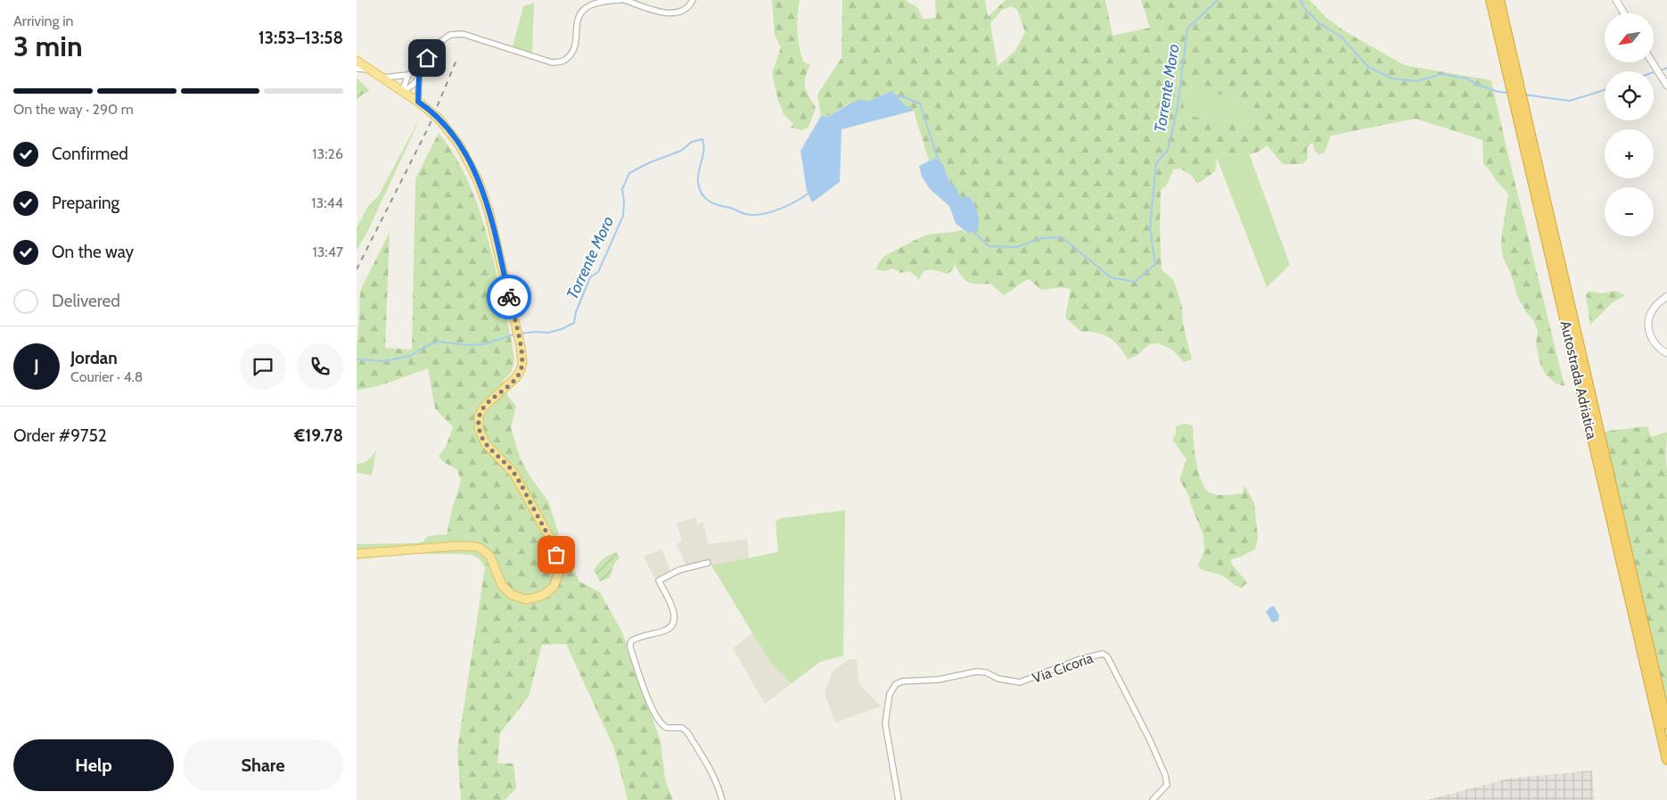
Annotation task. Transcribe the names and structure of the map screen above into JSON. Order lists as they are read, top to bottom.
{
  "streets": {
    "highway": ["Autostrada Adriatica"],
    "street": ["Via Cicoria"]
  },
  "water": ["Torrente Moro"],
  "north": "bottom left",
  "page": {
    "heading": ["3 min", "Arriving in", "13:53–13:58"],
    "panel": [
      "Jordan",
      "Courier · 4.8",
      "Order #9752",
      "€19.78"
    ],
    "map_buttons": ["+", "−"],
    "bar": "On the way · 290 m",
    "list": [
      ["Confirmed", "13:26"],
      ["Preparing", "13:44"],
      ["On the way", "13:47"],
      "Delivered"
    ],
    "round": "J",
    "buttons": ["Help", "Share"]
  }
}
